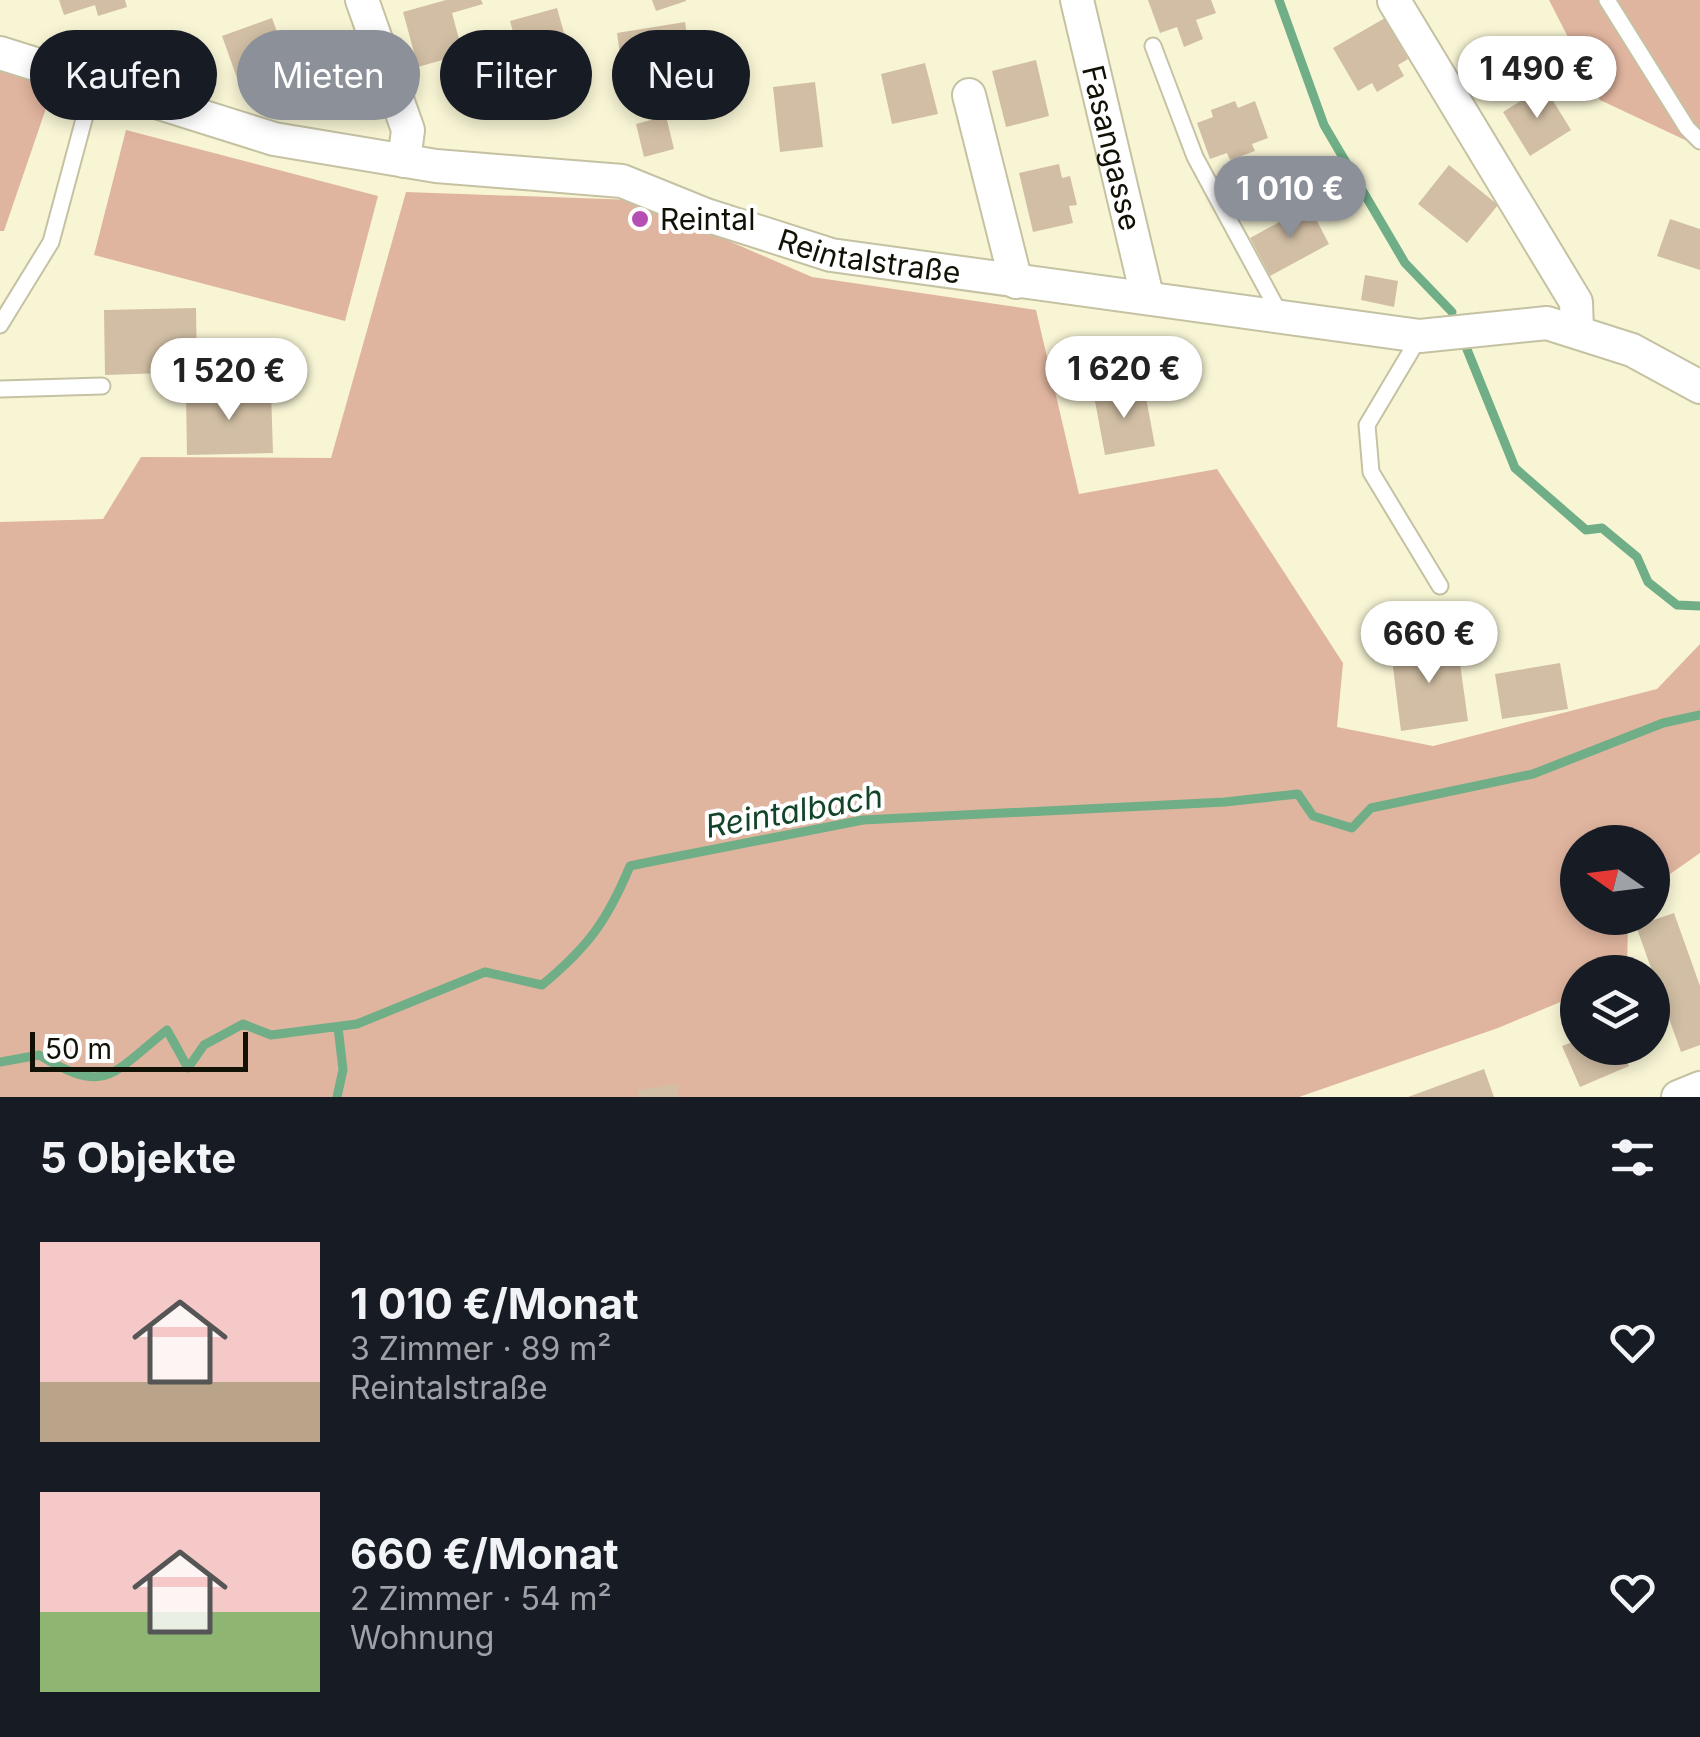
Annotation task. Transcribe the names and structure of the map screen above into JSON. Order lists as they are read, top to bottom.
{
  "streets": {
    "street": ["Fasangasse", "Reintalstraße"]
  },
  "crossings": [
    ["Fasangasse", "Reintalstraße"]
  ],
  "water": ["Reintalbach"],
  "places": ["Reintal"],
  "scale_bar": "50 m",
  "north": "left",
  "page": {
    "chip": [
      "Kaufen",
      "Mieten",
      "Filter",
      "Neu"
    ],
    "price": [
      "1 490 €",
      "1 010 €",
      "1 620 €",
      "1 520 €",
      "660 €"
    ],
    "scale": "50 m",
    "heading": "5 Objekte",
    "list": [
      {
        "name": "1 010 €/Monat",
        "note": "3 Zimmer · 89 m² · Reintalstraße"
      },
      {
        "name": "660 €/Monat",
        "note": "2 Zimmer · 54 m² · Wohnung"
      }
    ]
  }
}
